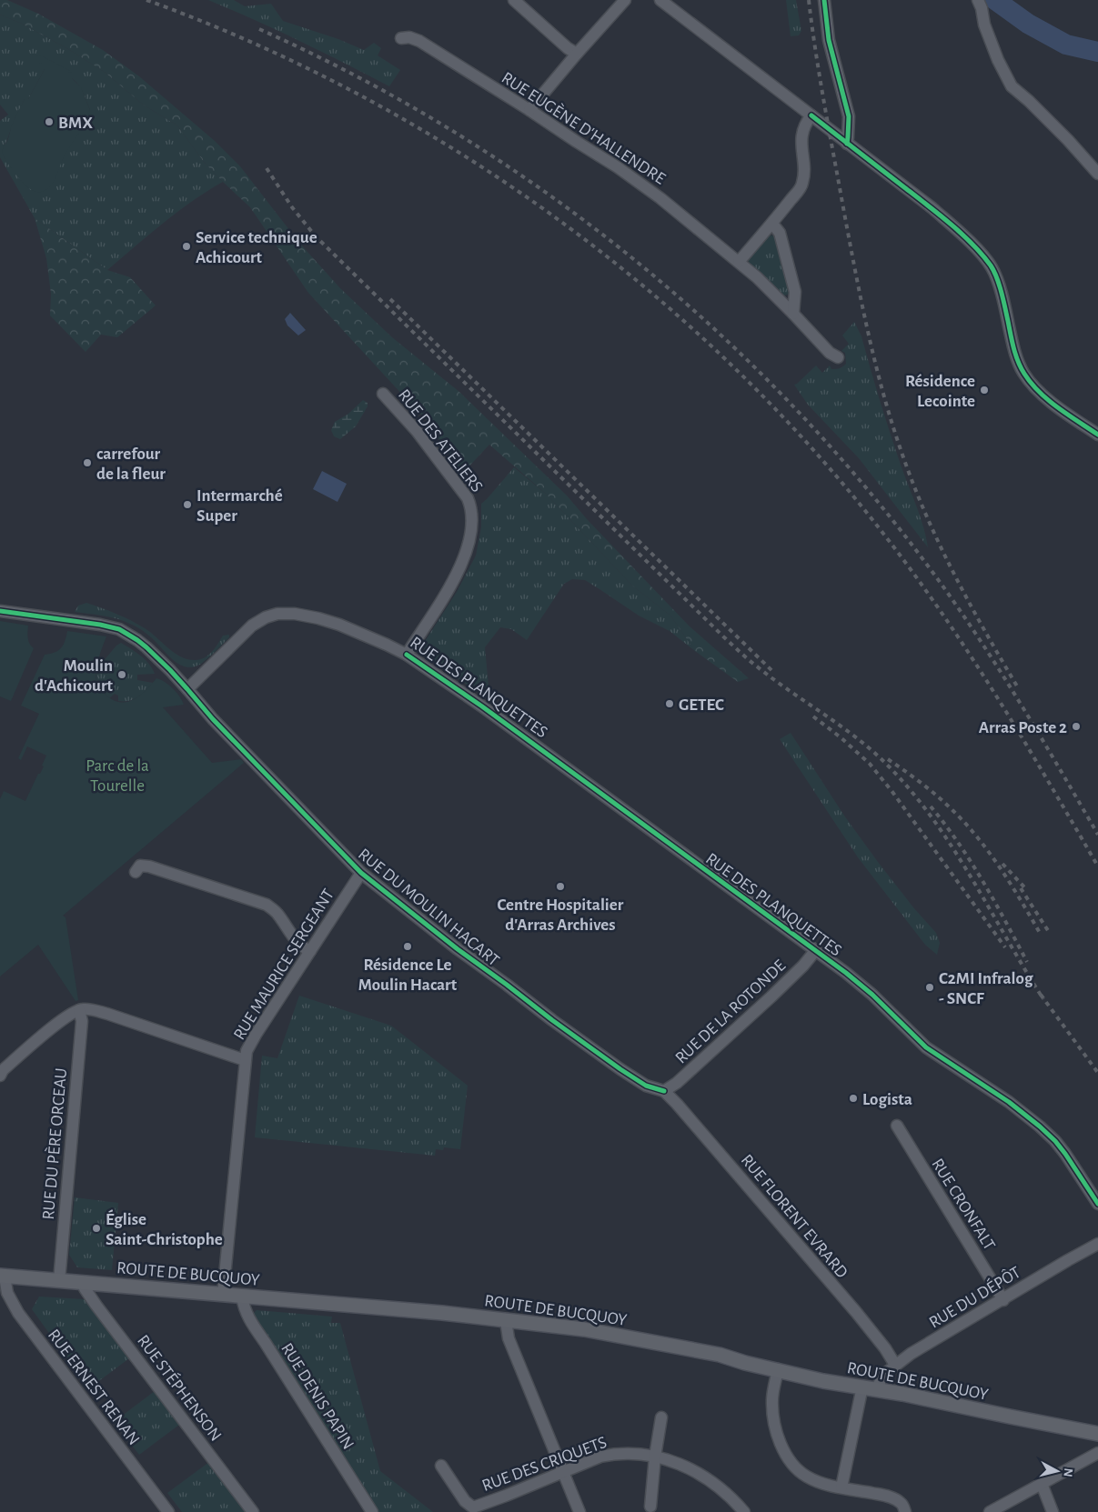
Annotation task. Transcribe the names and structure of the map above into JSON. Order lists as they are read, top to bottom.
{
  "streets": {
    "main road": ["ROUTE DE BUCQUOY"],
    "street": [
      "RUE EUGÈNE D'HALLENDRE",
      "RUE DES ATELIERS",
      "RUE DES PLANQUETTES",
      "RUE DU MOULIN HACART",
      "RUE MAURICE SERGEANT",
      "RUE DE LA ROTONDE",
      "RUE DU PÈRE ORCEAU",
      "RUE CRONFALT",
      "RUE FLORENT EVRARD",
      "RUE DU DÉPÔT",
      "RUE ERNEST RENAN",
      "RUE STÉPHENSON",
      "RUE DENIS PAPIN",
      "RUE DES CRIQUETS"
    ]
  },
  "crossings": [
    ["RUE DES ATELIERS", "RUE DES PLANQUETTES"],
    ["RUE DES PLANQUETTES", "RUE DU MOULIN HACART"],
    ["RUE DES PLANQUETTES", "RUE DE LA ROTONDE"],
    ["RUE DU MOULIN HACART", "RUE MAURICE SERGEANT"],
    ["RUE DU MOULIN HACART", "RUE DE LA ROTONDE"],
    ["RUE DU MOULIN HACART", "RUE FLORENT EVRARD"],
    ["RUE MAURICE SERGEANT", "ROUTE DE BUCQUOY"],
    ["RUE DE LA ROTONDE", "RUE FLORENT EVRARD"],
    ["RUE DU PÈRE ORCEAU", "ROUTE DE BUCQUOY"],
    ["RUE CRONFALT", "RUE DU DÉPÔT"],
    ["RUE FLORENT EVRARD", "RUE DU DÉPÔT"],
    ["ROUTE DE BUCQUOY", "RUE DU DÉPÔT"],
    ["ROUTE DE BUCQUOY", "RUE ERNEST RENAN"],
    ["ROUTE DE BUCQUOY", "RUE STÉPHENSON"],
    ["ROUTE DE BUCQUOY", "RUE DENIS PAPIN"]
  ],
  "parks": ["Parc de la Tourelle"],
  "places": [
    "BMX",
    "Service technique Achicourt",
    "Résidence Lecointe",
    "carrefour de la fleur",
    "Intermarché Super",
    "Moulin d'Achicourt",
    "GETEC",
    "Arras Poste 2",
    "Centre Hospitalier d'Arras Archives",
    "Résidence Le Moulin Hacart",
    "C2MI Infralog - SNCF",
    "Logista",
    "Église Saint-Christophe"
  ],
  "north": "right"
}
